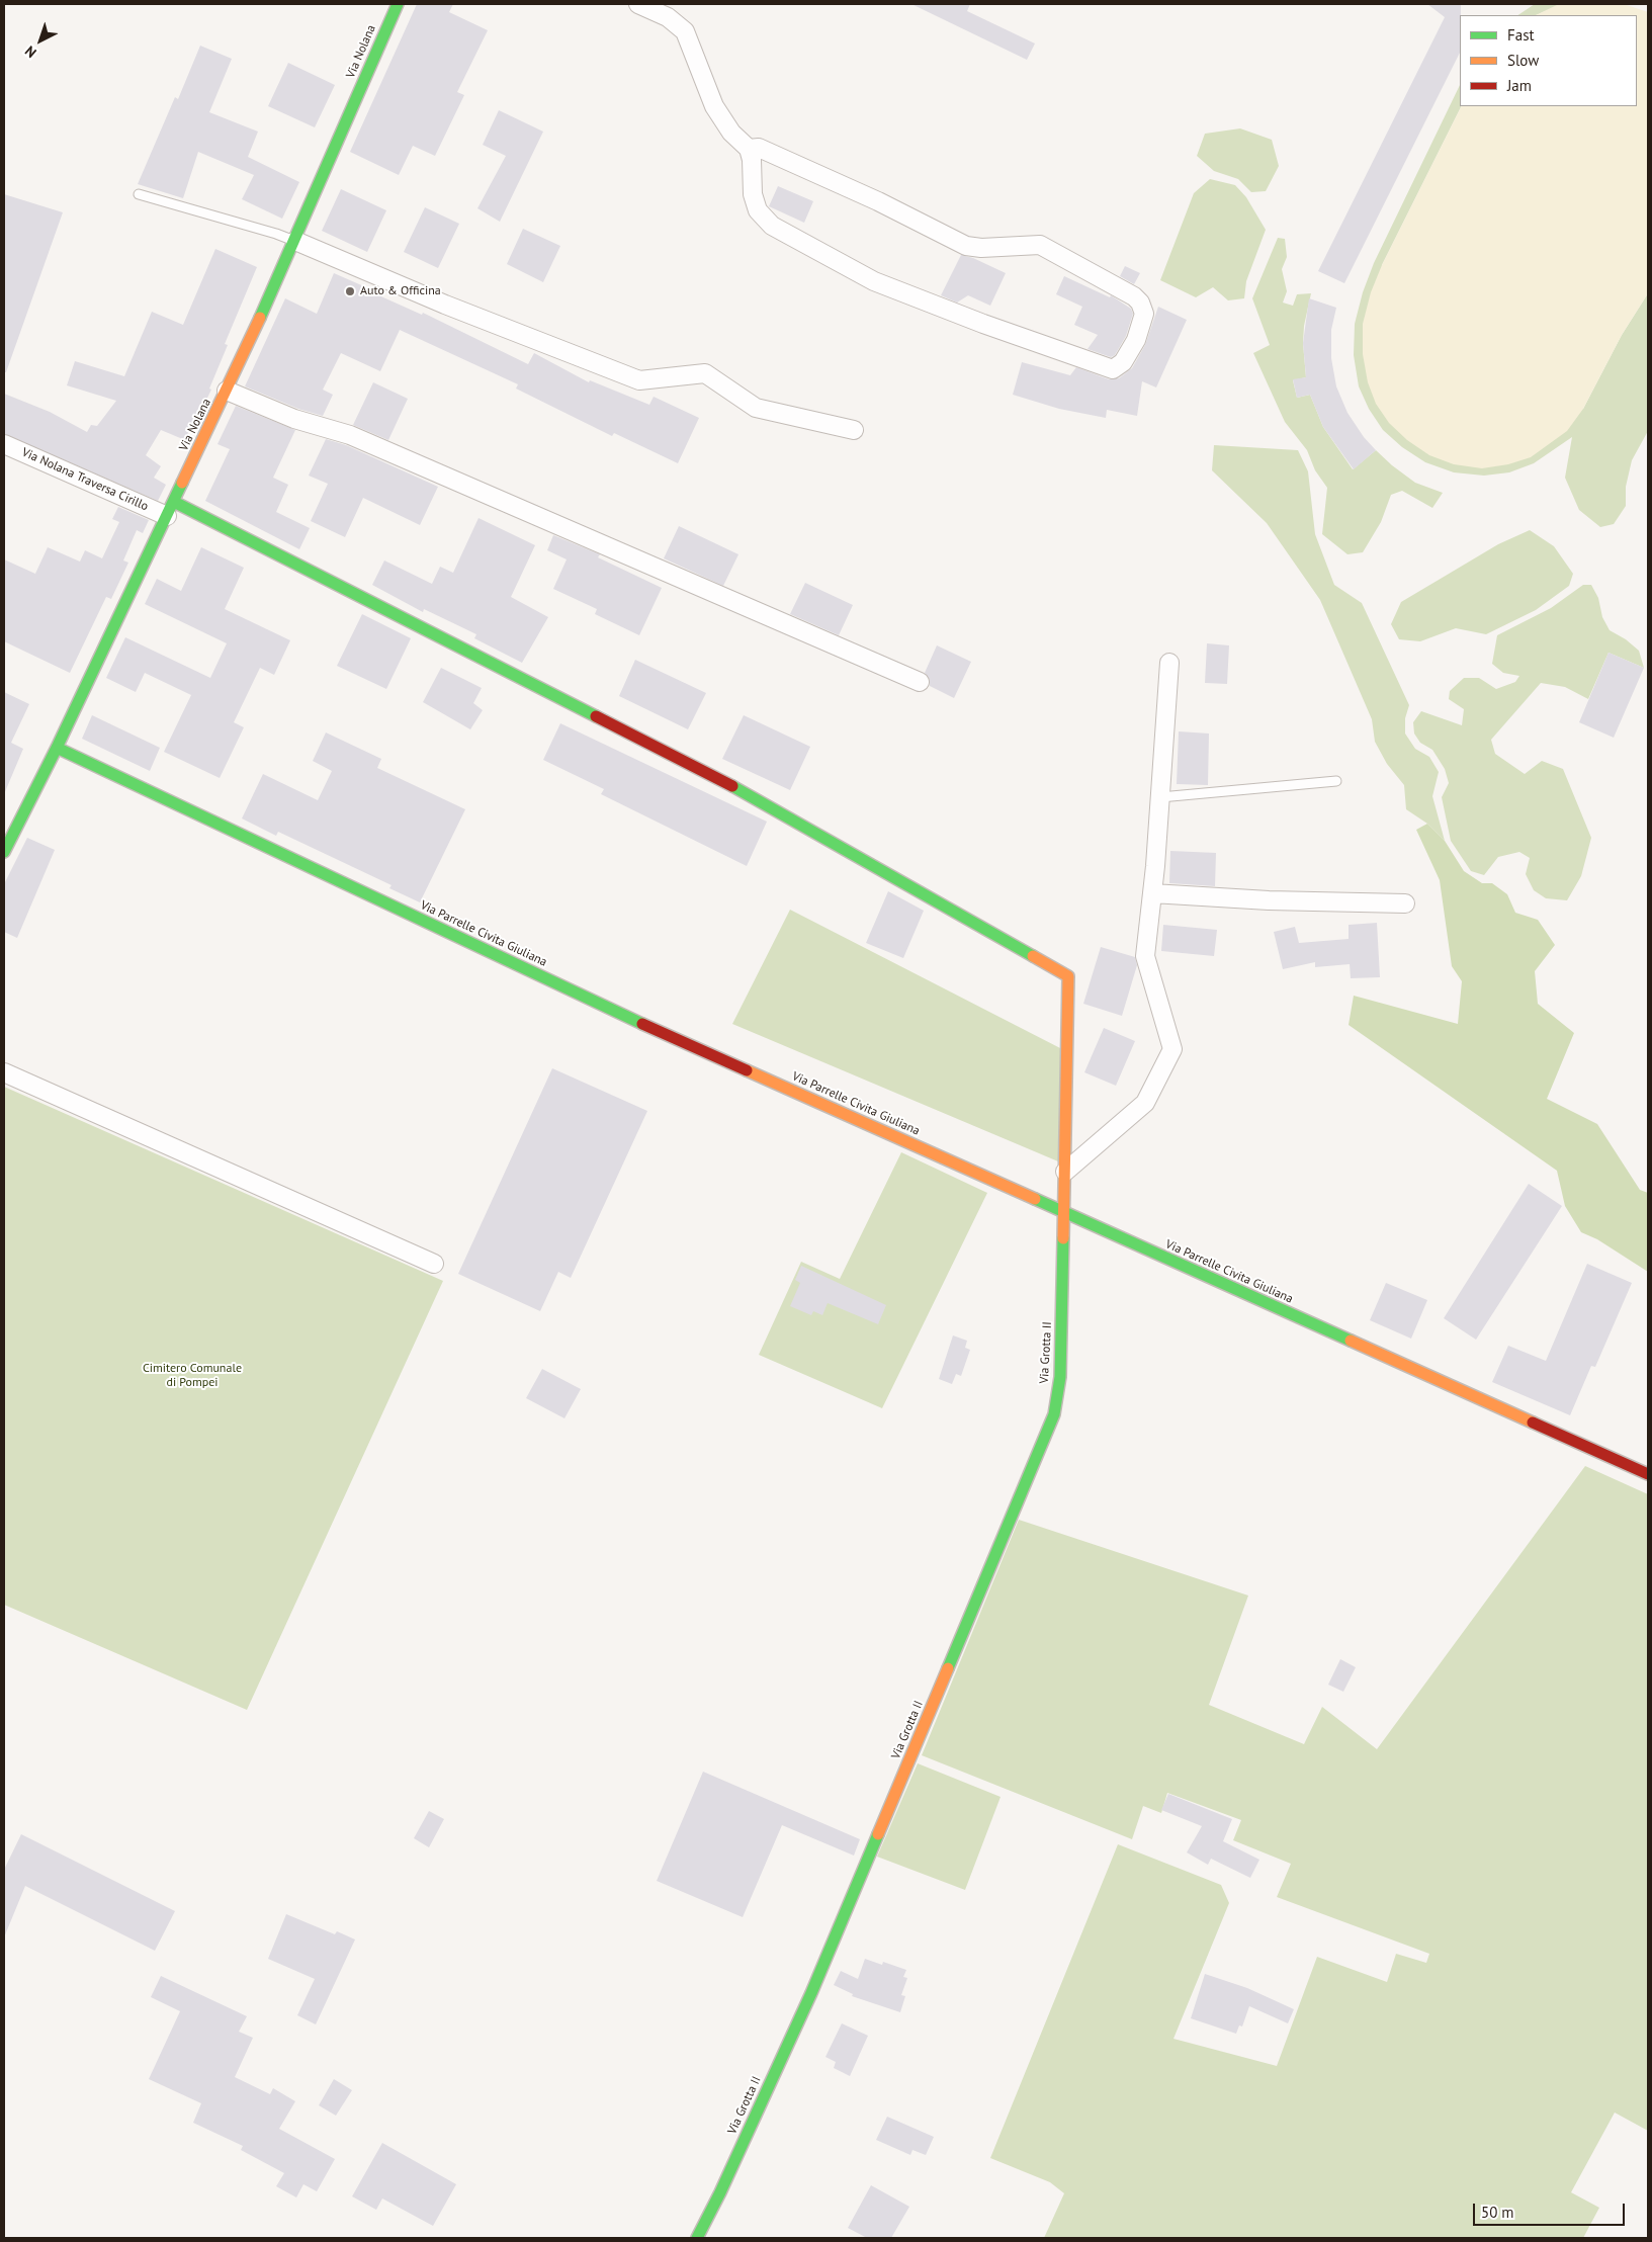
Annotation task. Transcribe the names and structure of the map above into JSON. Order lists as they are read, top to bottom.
{
  "streets": {
    "street": [
      "Via Nolana",
      "Via Nolana Traversa Cirillo",
      "Via Parrelle Civita Giuliana",
      "Via Grotta II"
    ]
  },
  "crossings": [
    ["Via Nolana", "Via Nolana Traversa Cirillo"],
    ["Via Nolana", "Via Parrelle Civita Giuliana"],
    ["Via Nolana", "Via Grotta II"],
    ["Via Nolana Traversa Cirillo", "Via Grotta II"],
    ["Via Parrelle Civita Giuliana", "Via Grotta II"]
  ],
  "parks": ["Cimitero Comunale di Pompei"],
  "places": ["Auto & Officina"],
  "legend": ["Fast", "Slow", "Jam"],
  "scale_bar": "50 m",
  "north": "bottom left"
}
